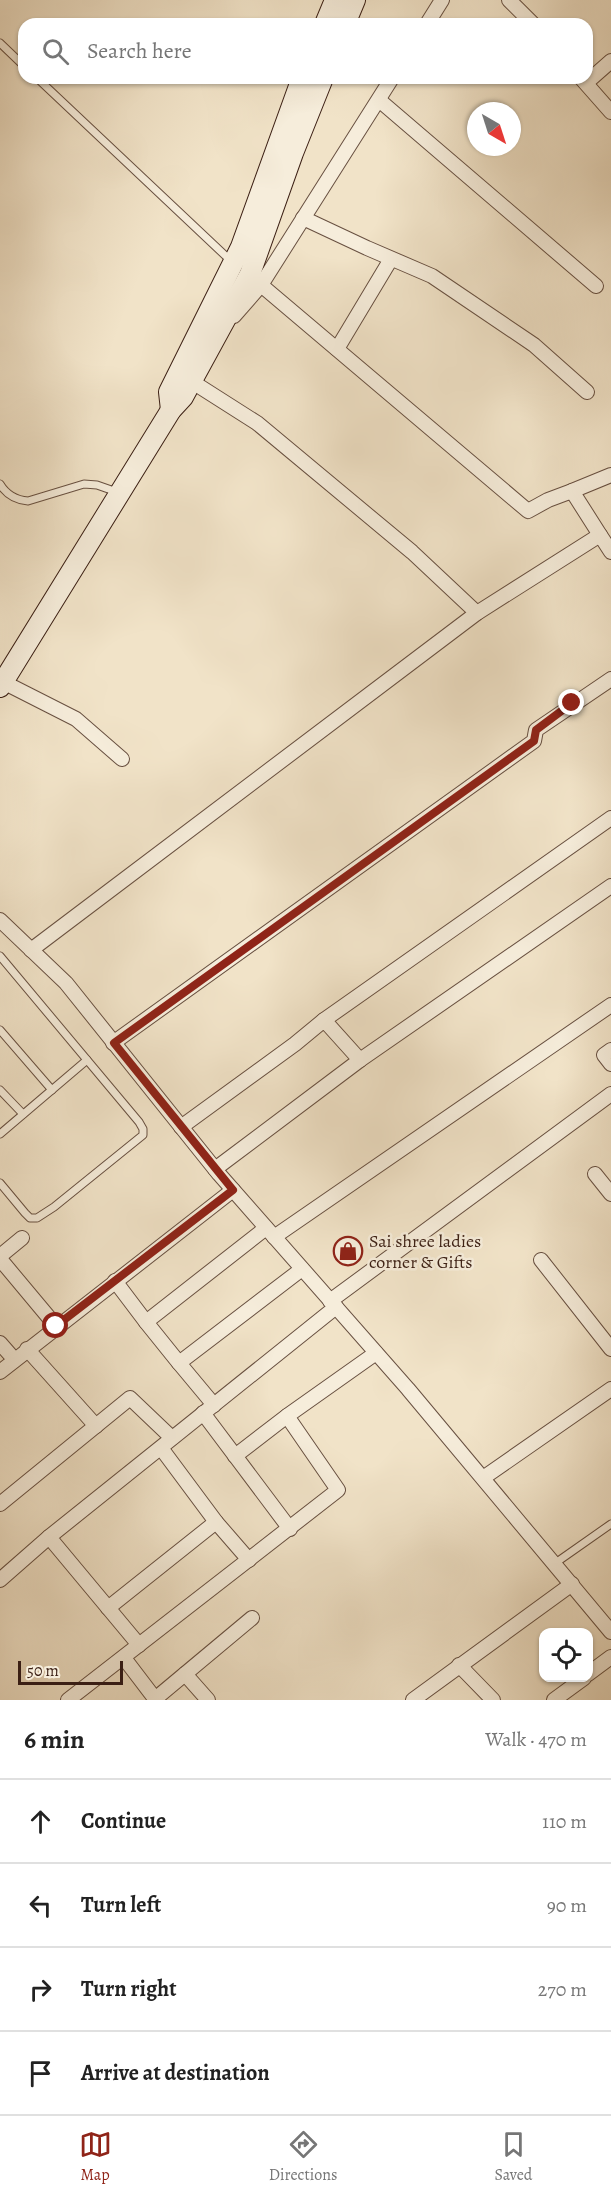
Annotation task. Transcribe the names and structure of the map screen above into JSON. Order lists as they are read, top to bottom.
{
  "places": {
    "shop": ["Sai shree ladies corner & Gifts"]
  },
  "scale_bar": "50 m",
  "north": "bottom right",
  "page": {
    "search": "Search here",
    "scale": "50 m",
    "heading": ["6 min", "Walk · 470 m"],
    "list": [
      ["Continue", "110 m"],
      ["Turn left", "90 m"],
      ["Turn right", "270 m"],
      "Arrive at destination"
    ],
    "nav": ["Map", "Directions", "Saved"]
  }
}
